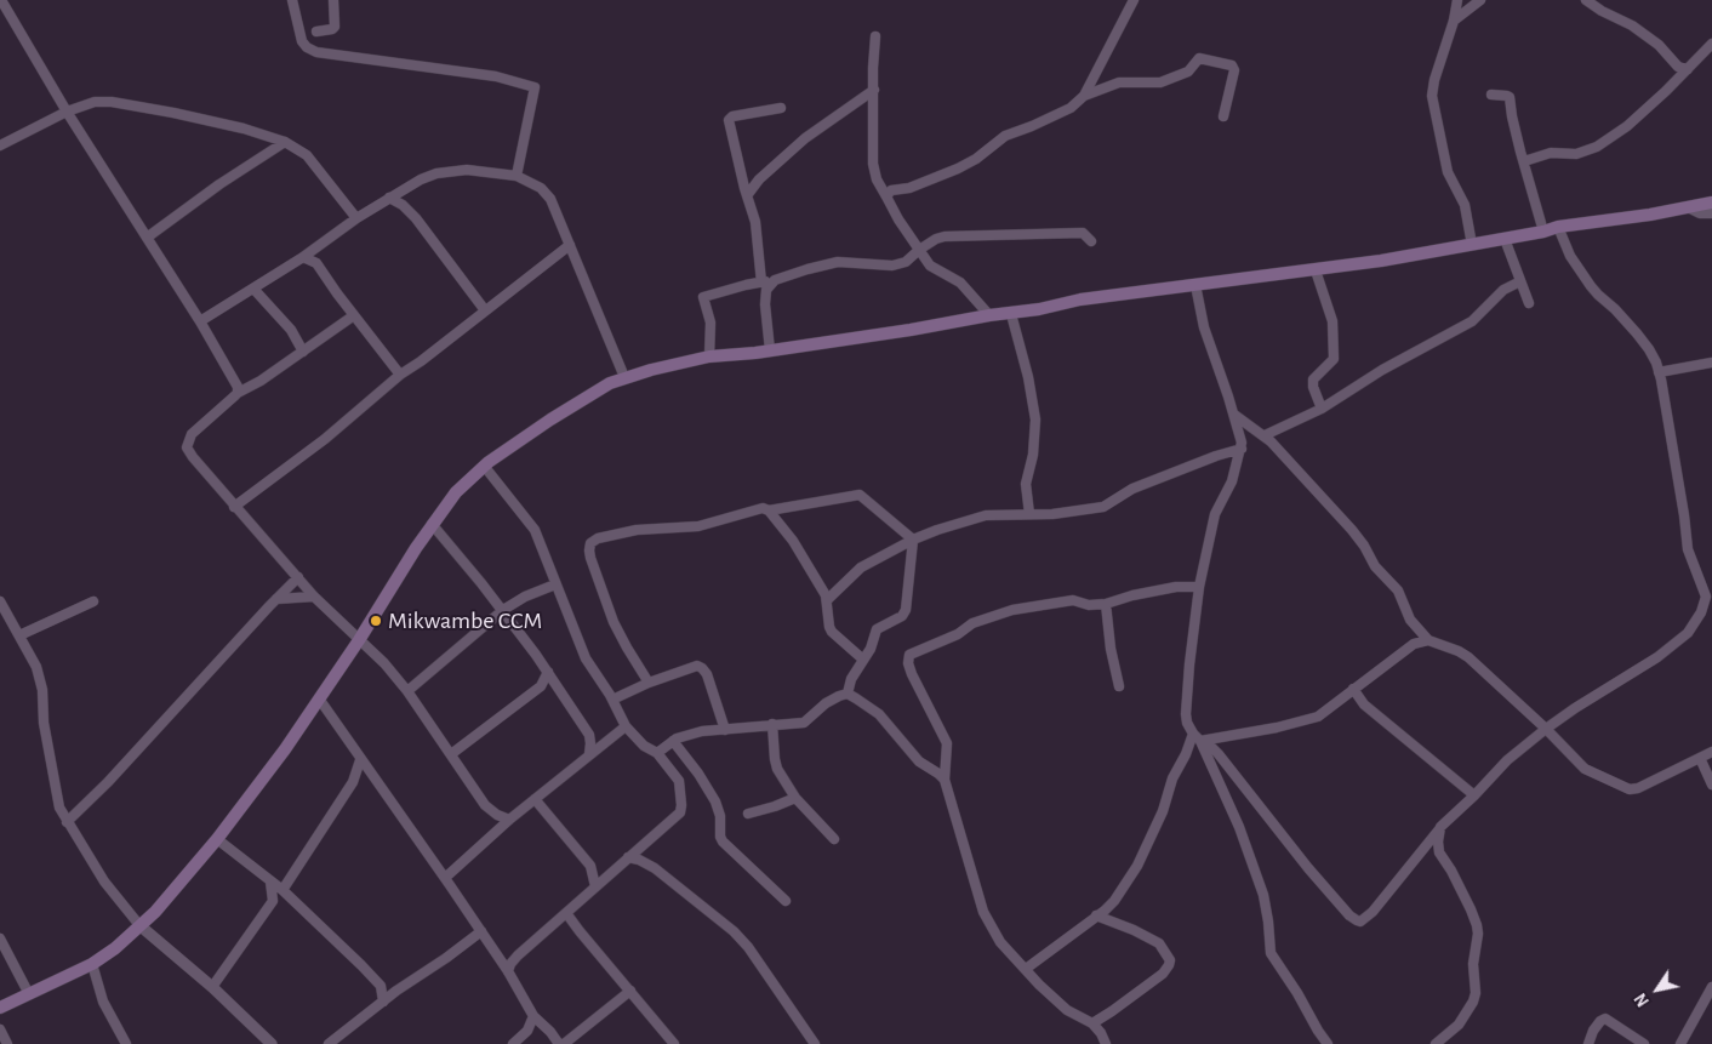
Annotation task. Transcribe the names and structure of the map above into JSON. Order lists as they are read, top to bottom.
{
  "places": ["Mikwambe CCM"],
  "north": "bottom left"
}
